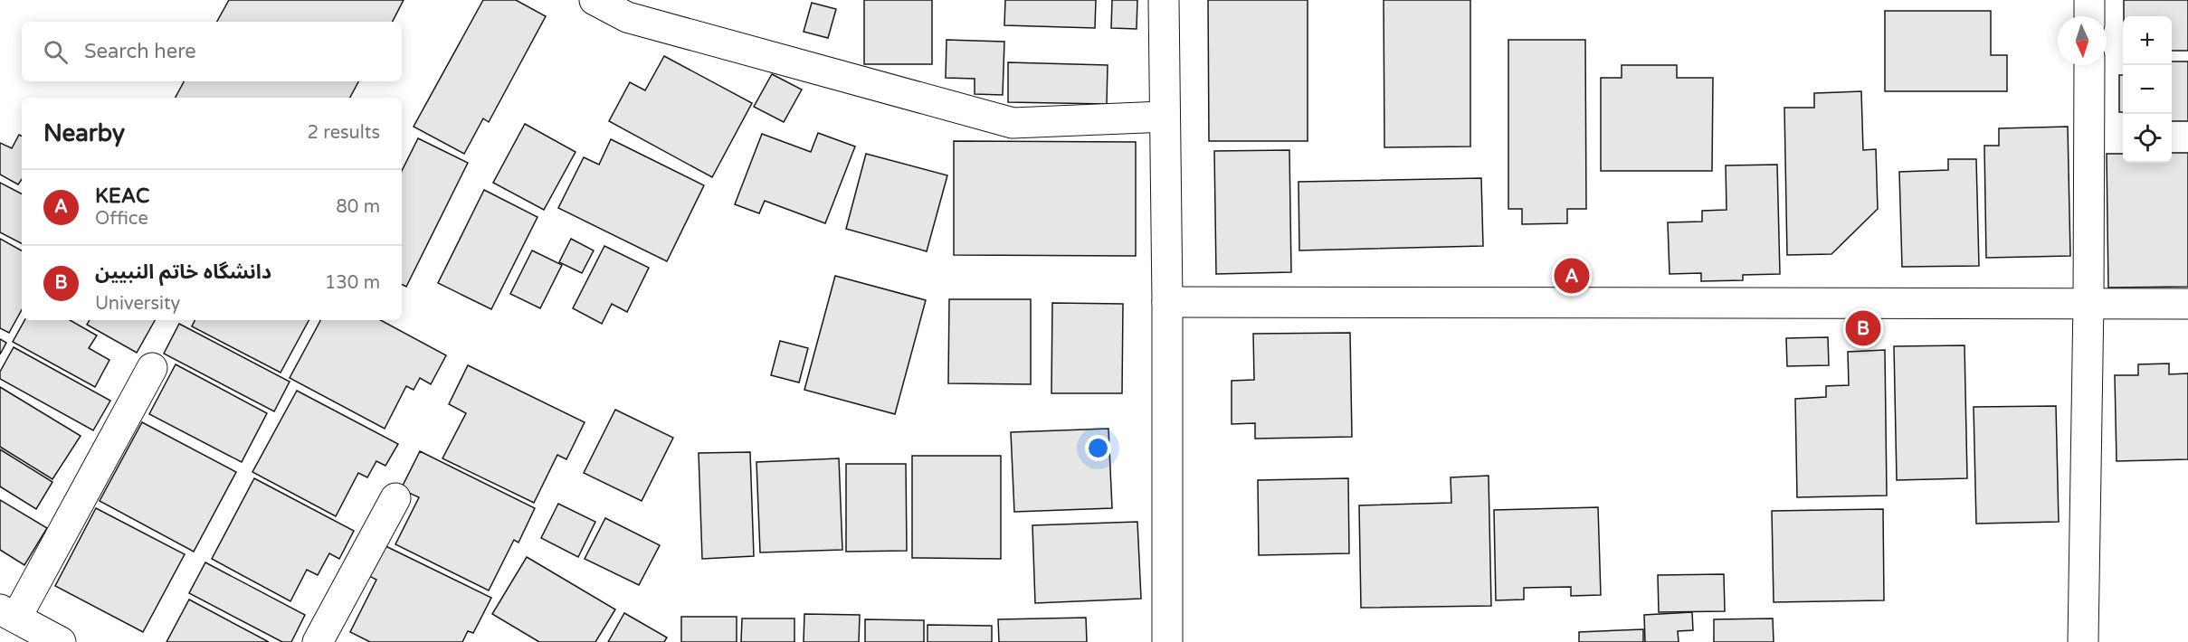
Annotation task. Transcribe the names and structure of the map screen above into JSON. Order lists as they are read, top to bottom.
{
  "north": "bottom",
  "page": {
    "map_buttons": ["+", "−"],
    "search": "Search here",
    "heading": ["Nearby", "2 results"],
    "list": [
      {
        "mark": "A",
        "name": "KEAC",
        "note": "Office",
        "value": "80 m"
      },
      {
        "mark": "B",
        "name": "دانشگاه خاتم النبیین",
        "note": "University",
        "value": "130 m"
      }
    ],
    "pins": ["A", "B"]
  }
}
